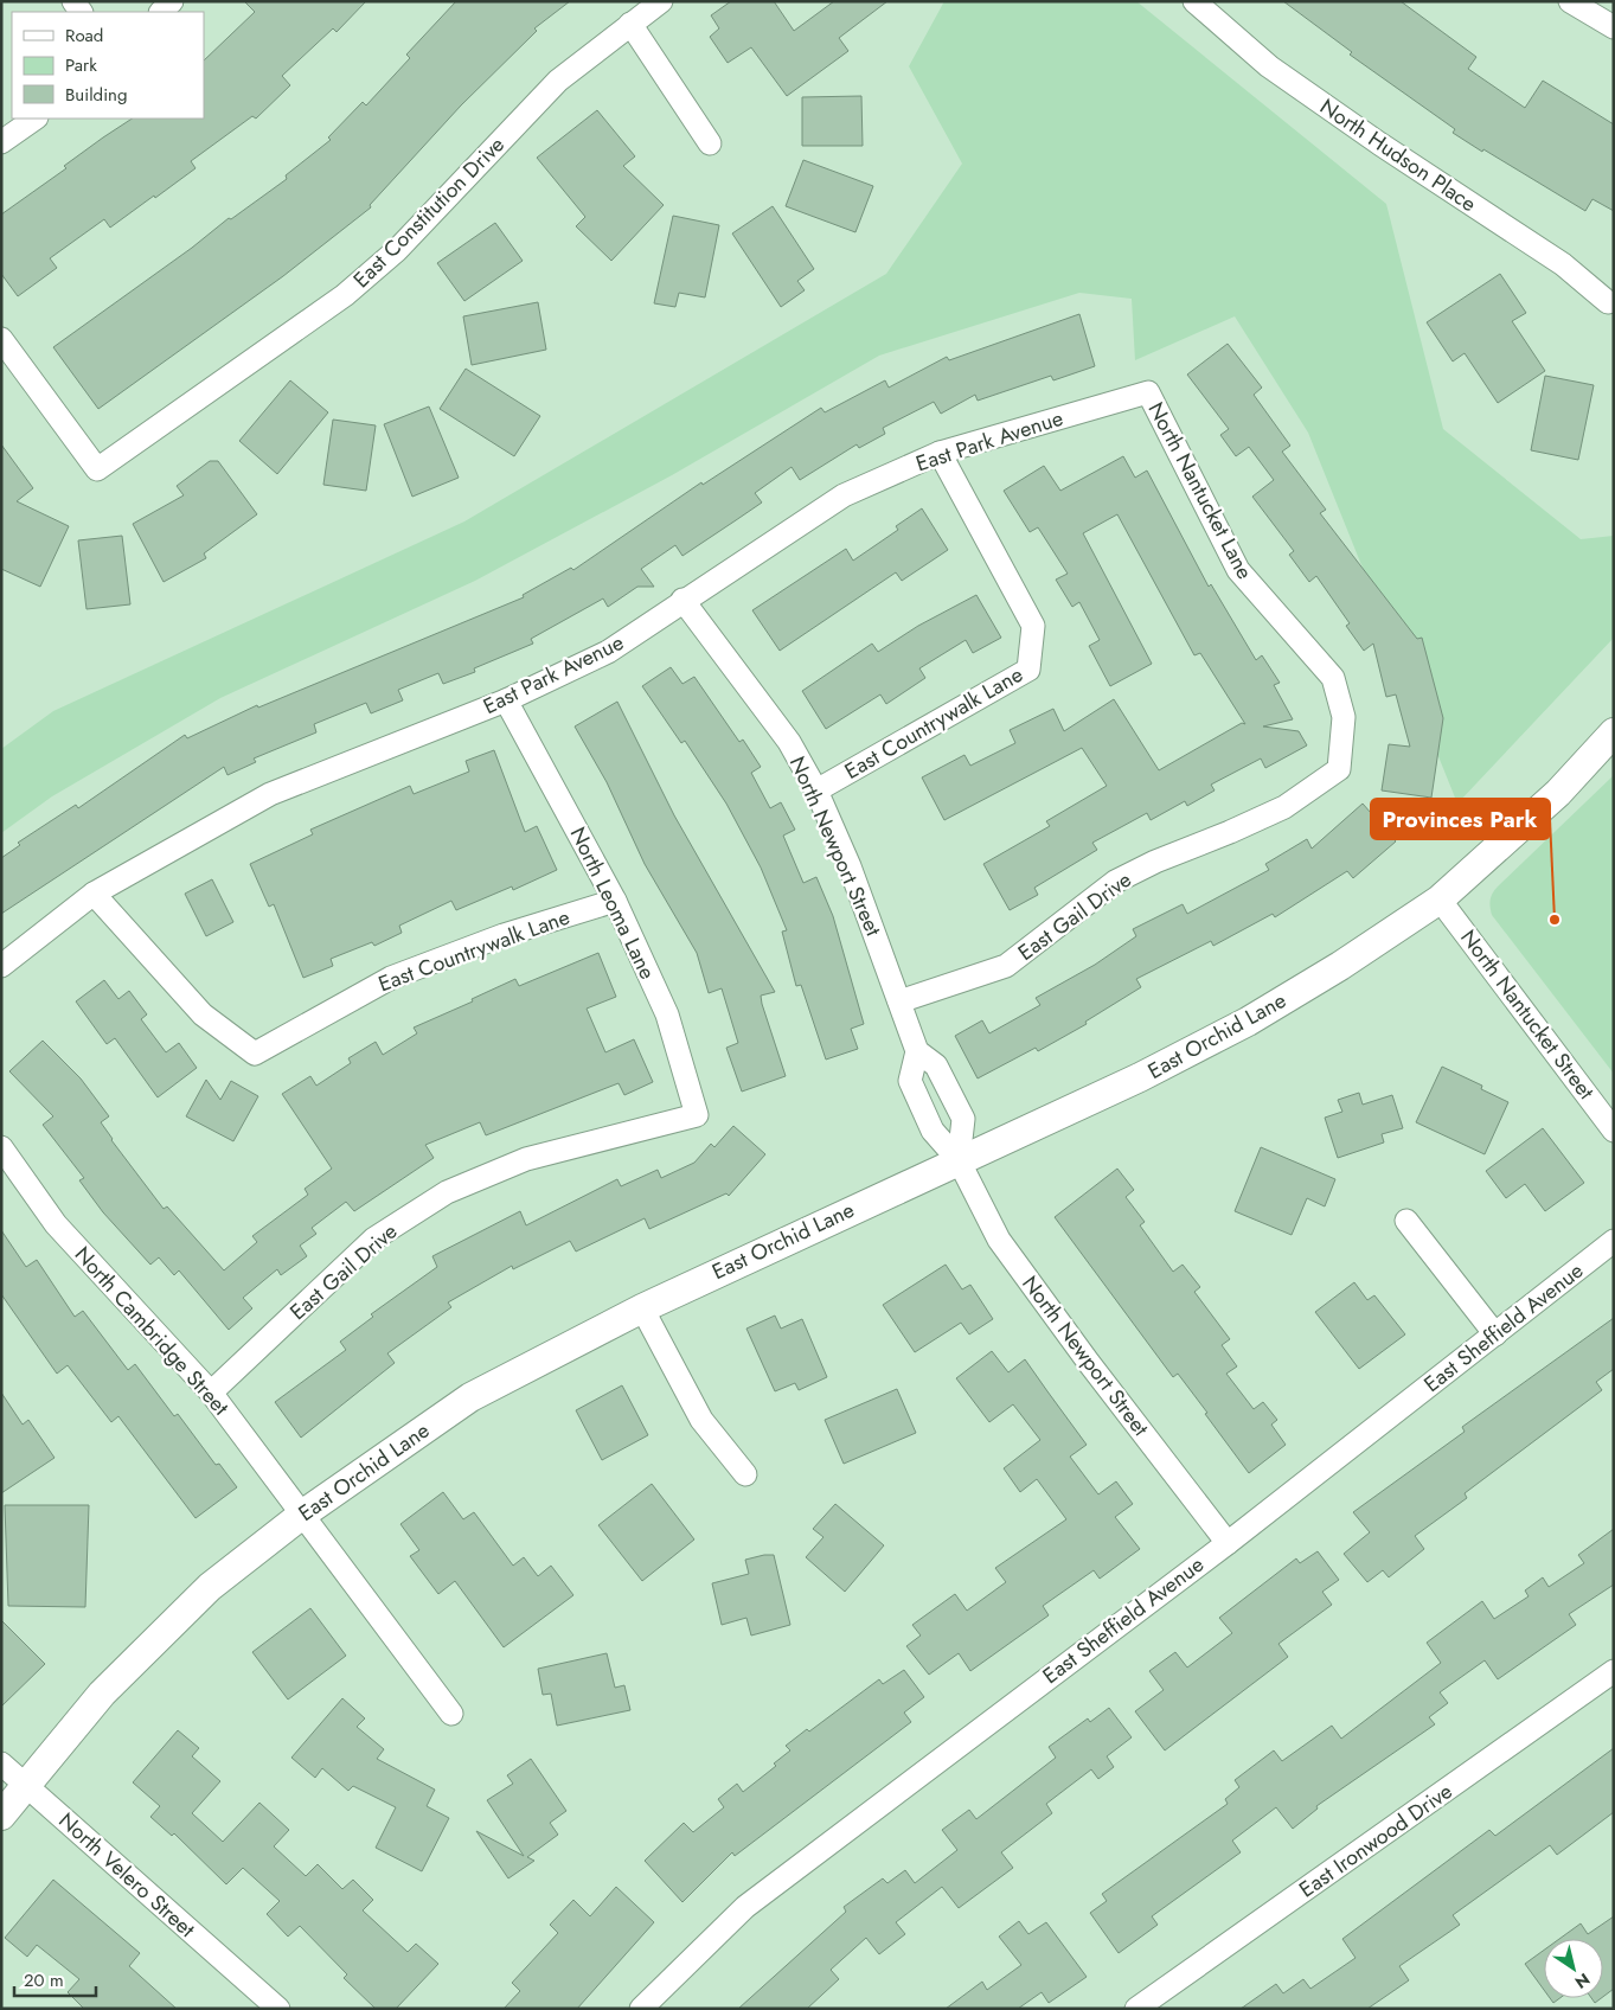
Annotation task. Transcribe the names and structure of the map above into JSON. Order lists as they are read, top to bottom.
{
  "streets": {
    "street": [
      "North Hudson Place",
      "East Constitution Drive",
      "East Park Avenue",
      "North Nantucket Lane",
      "East Countrywalk Lane",
      "North Newport Street",
      "North Leoma Lane",
      "East Gail Drive",
      "North Nantucket Street",
      "East Orchid Lane",
      "East Sheffield Avenue",
      "North Cambridge Street",
      "East Ironwood Drive",
      "North Velero Street"
    ]
  },
  "crossings": [
    ["East Park Avenue", "North Nantucket Lane"],
    ["East Park Avenue", "East Countrywalk Lane"],
    ["East Park Avenue", "North Newport Street"],
    ["East Park Avenue", "North Leoma Lane"],
    ["North Nantucket Lane", "East Gail Drive"],
    ["East Countrywalk Lane", "North Newport Street"],
    ["East Countrywalk Lane", "North Leoma Lane"],
    ["North Newport Street", "East Gail Drive"],
    ["North Newport Street", "East Orchid Lane"],
    ["North Newport Street", "East Sheffield Avenue"],
    ["North Leoma Lane", "East Gail Drive"],
    ["East Gail Drive", "North Cambridge Street"],
    ["North Nantucket Street", "East Orchid Lane"],
    ["East Orchid Lane", "North Cambridge Street"],
    ["East Orchid Lane", "North Velero Street"]
  ],
  "places": ["Provinces Park"],
  "legend": ["Road", "Park", "Building"],
  "scale_bar": "20 m",
  "north": "bottom right"
}
